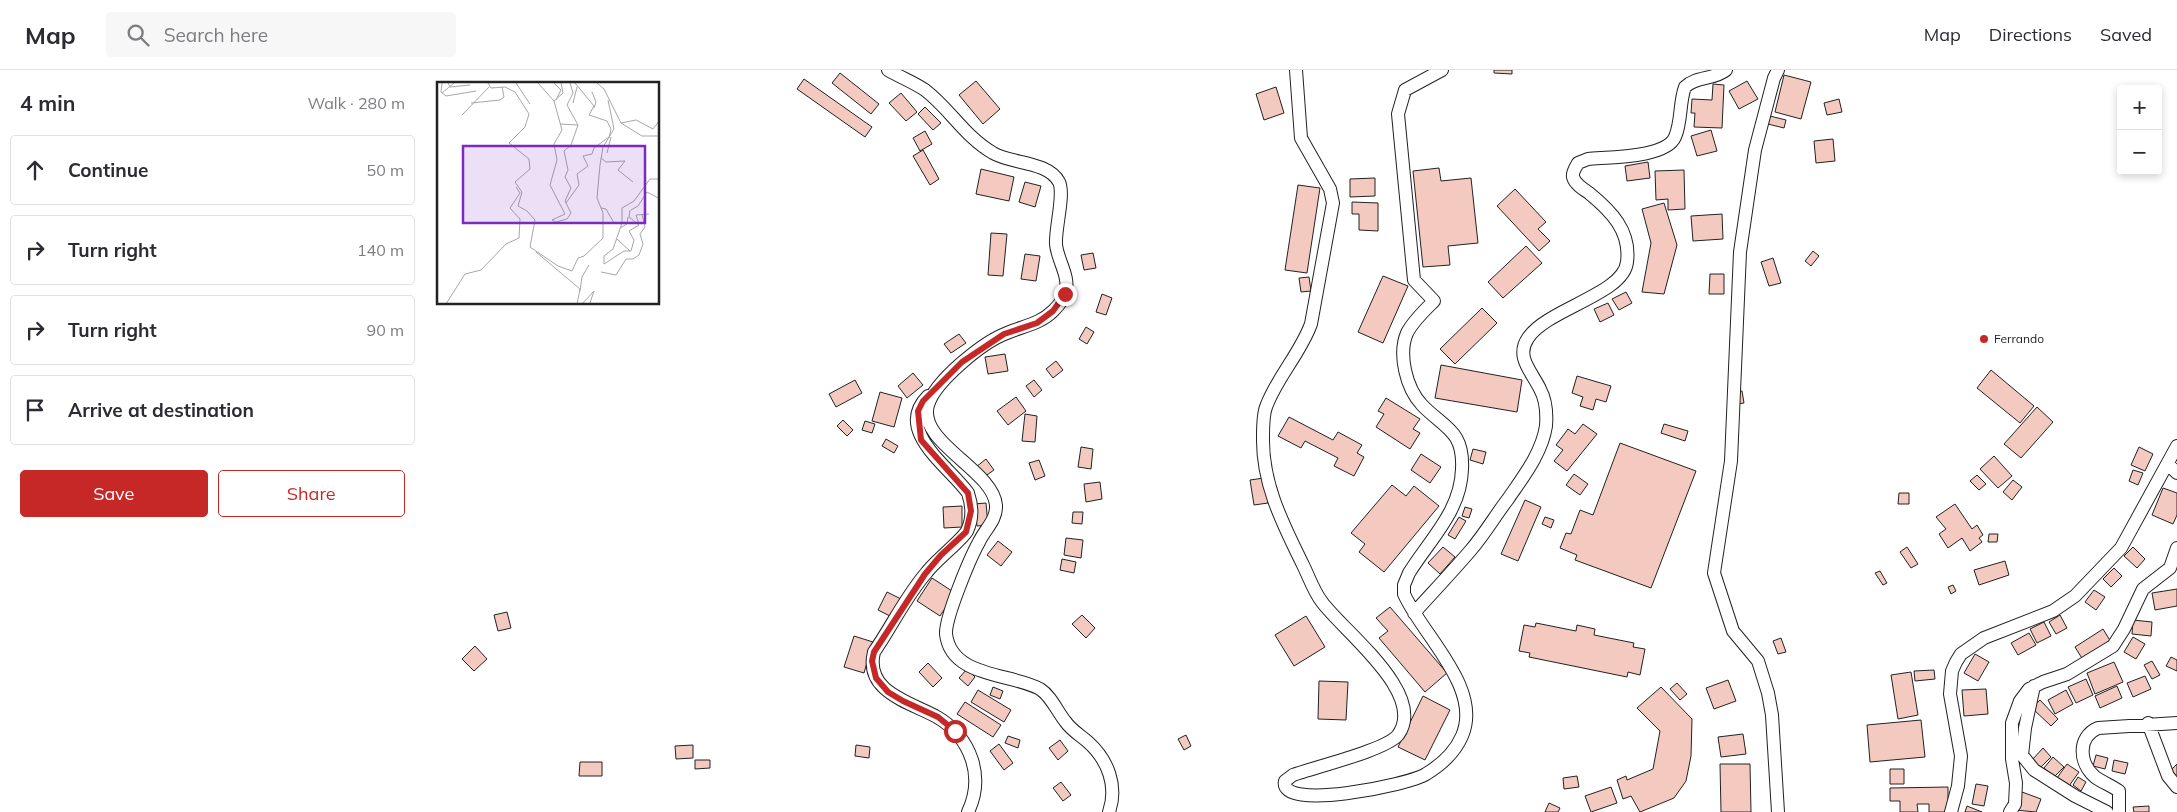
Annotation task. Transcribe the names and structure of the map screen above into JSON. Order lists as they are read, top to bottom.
{
  "places": ["Ferrando"],
  "page": {
    "header": "Map",
    "search": "Search here",
    "nav": ["Map", "Directions", "Saved"],
    "heading": ["4 min", "Walk · 280 m"],
    "map_buttons": ["+", "−"],
    "list": [
      ["Continue", "50 m"],
      ["Turn right", "140 m"],
      ["Turn right", "90 m"],
      "Arrive at destination"
    ],
    "buttons": ["Save", "Share"]
  }
}
